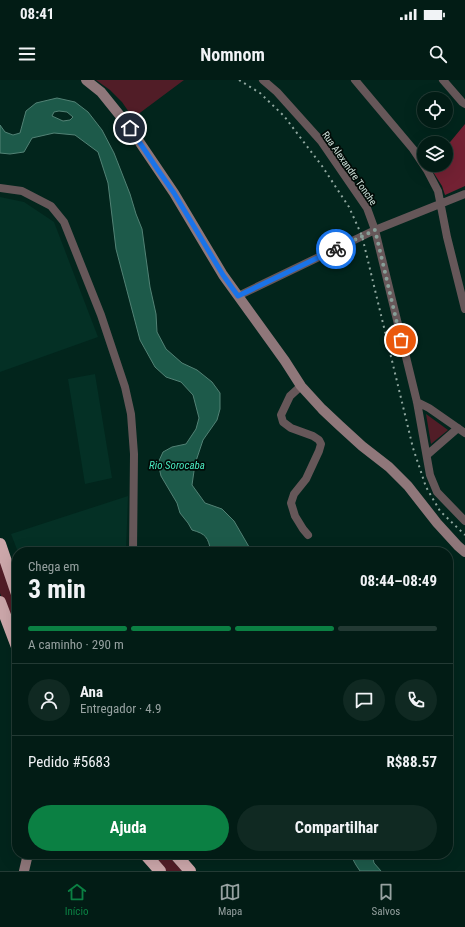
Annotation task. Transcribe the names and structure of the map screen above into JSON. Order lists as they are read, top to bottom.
{
  "streets": {
    "street": ["Rua Alexandre Tonche"]
  },
  "water": ["Rio Sorocaba"],
  "page": {
    "status": "08:41",
    "header": "Nomnom",
    "heading": ["3 min", "Chega em", "08:44–08:49"],
    "panel": [
      "Ana",
      "Entregador · 4.9",
      "Pedido #5683",
      "R$88.57"
    ],
    "bar": "A caminho · 290 m",
    "buttons": ["Ajuda", "Compartilhar"],
    "tabs": ["Início", "Mapa", "Salvos"]
  }
}
